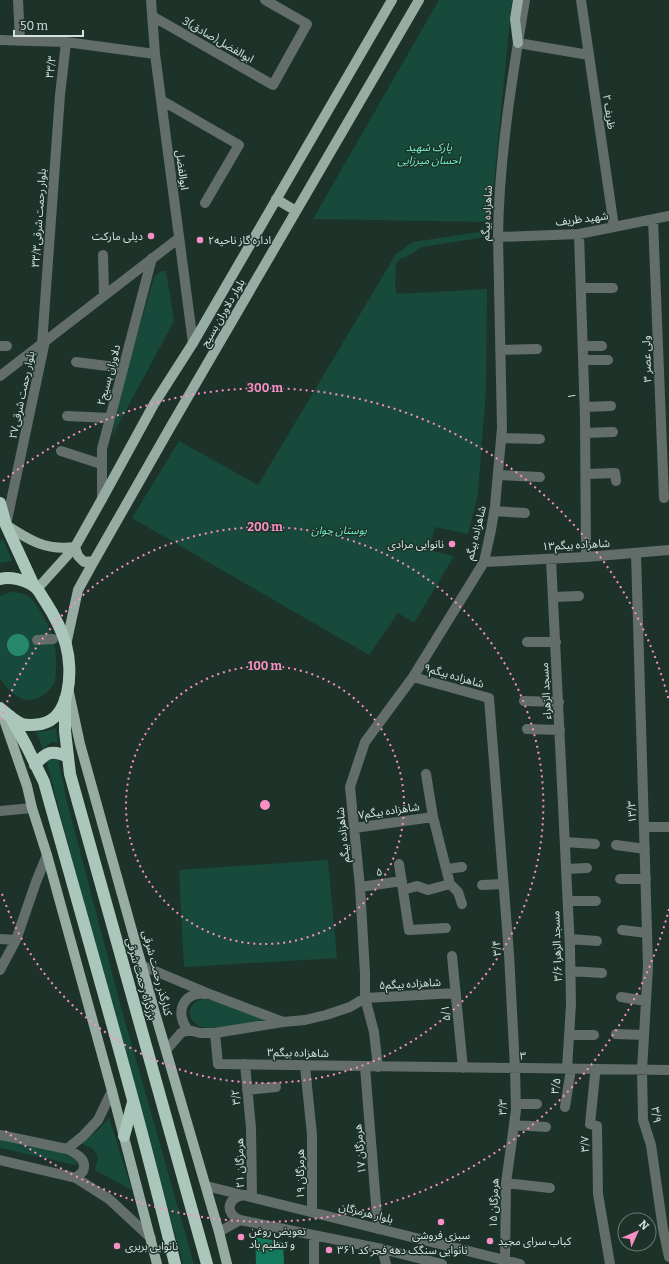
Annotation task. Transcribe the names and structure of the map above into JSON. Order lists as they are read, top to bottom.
{
  "streets": {
    "highway": ["بزرگراه رحمت شرقی"],
    "main road": ["بلوار دلاوران بسیج", "کنارگذر رحمت شرقی"],
    "street": [
      "3ابوالفضل(صادق)",
      "۳۳/۳",
      "ظریف ۲",
      "ابوالفضل",
      "شاهزاده بیگم",
      "بلوار رحمت شرقی۳۳/۳",
      "شهید ظریف",
      "ولی عصر ۳",
      "دلاوران بسیج۲",
      "بلوار رحمت شرقی۲۷",
      "۱",
      "شاهزاده بیگم۱۳",
      "شاهزاده بیگم۹",
      "مسجد الزهراء",
      "شاهزاده بیگم۷",
      "۱۳/۳",
      "۵",
      "مسجد الزهرا ۳/۶",
      "۳/۴",
      "شاهزاده بیگم۵",
      "۵/۱",
      "۳شاهزاده بیگم",
      "۳",
      "۳/۵",
      "۳/۲",
      "۳/۳",
      "۳/۹",
      "۳/۷",
      "هرمزگان ۱۷",
      "هرمزگان ۲۱",
      "هرمزگان ۱۹",
      "هرمزگان ۱۵",
      "بلوار هرمزگان"
    ]
  },
  "crossings": [
    ["3ابوالفضل(صادق)", "ابوالفضل"],
    ["۳۳/۳", "بلوار رحمت شرقی۳۳/۳"],
    ["ظریف ۲", "شهید ظریف"],
    ["ابوالفضل", "بلوار دلاوران بسیج"],
    ["شاهزاده بیگم", "شهید ظریف"],
    ["شاهزاده بیگم", "شاهزاده بیگم۱۳"],
    ["شاهزاده بیگم", "شاهزاده بیگم۹"],
    ["شاهزاده بیگم", "شاهزاده بیگم۷"],
    ["شاهزاده بیگم", "۵"],
    ["شاهزاده بیگم", "شاهزاده بیگم۵"],
    ["شاهزاده بیگم", "۳شاهزاده بیگم"],
    ["شاهزاده بیگم", "۳"],
    ["بلوار رحمت شرقی۳۳/۳", "بلوار رحمت شرقی۲۷"],
    ["شهید ظریف", "ولی عصر ۳"],
    ["شهید ظریف", "۱"],
    ["بلوار دلاوران بسیج", "دلاوران بسیج۲"],
    ["بلوار دلاوران بسیج", "بزرگراه رحمت شرقی"],
    ["۱", "شاهزاده بیگم۱۳"],
    ["شاهزاده بیگم۱۳", "مسجد الزهراء"],
    ["شاهزاده بیگم۱۳", "۱۳/۳"],
    ["شاهزاده بیگم۹", "۳/۴"],
    ["مسجد الزهراء", "مسجد الزهرا ۳/۶"],
    ["۱۳/۳", "۳"],
    ["۱۳/۳", "۳/۹"],
    ["مسجد الزهرا ۳/۶", "۳"],
    ["مسجد الزهرا ۳/۶", "۳/۵"],
    ["۳/۴", "۳"],
    ["۳/۴", "۳/۳"],
    ["کنارگذر رحمت شرقی", "بزرگراه رحمت شرقی"],
    ["کنارگذر رحمت شرقی", "بلوار هرمزگان"],
    ["شاهزاده بیگم۵", "۵/۱"],
    ["۵/۱", "۳"],
    ["۳شاهزاده بیگم", "۳"],
    ["۳شاهزاده بیگم", "۳/۲"],
    ["۳شاهزاده بیگم", "هرمزگان ۱۷"],
    ["۳شاهزاده بیگم", "هرمزگان ۱۹"],
    ["۳", "۳/۵"],
    ["۳", "۳/۳"],
    ["۳", "۳/۹"],
    ["۳/۲", "هرمزگان ۲۱"],
    ["۳/۳", "هرمزگان ۱۵"],
    ["هرمزگان ۱۷", "بلوار هرمزگان"],
    ["هرمزگان ۲۱", "بلوار هرمزگان"],
    ["هرمزگان ۱۹", "بلوار هرمزگان"],
    ["هرمزگان ۱۵", "بلوار هرمزگان"]
  ],
  "parks": ["پارک شهید احسان میرزایی", "بوستان جوان"],
  "places": [
    "دیلی مارکت",
    "اداره گاز ناحیه۲",
    "نانوایی مرادی",
    "سبزی فروشی",
    "تعویض روغن و تنظیم باد",
    "کباب سرای مجید",
    "نانوایی بربری",
    "نانوایی سنگک دهه فجر کد ۳۶۱"
  ],
  "scale_bar": "50 m",
  "north": "top right",
  "rings": ["300 m", "200 m", "100 m"]
}
